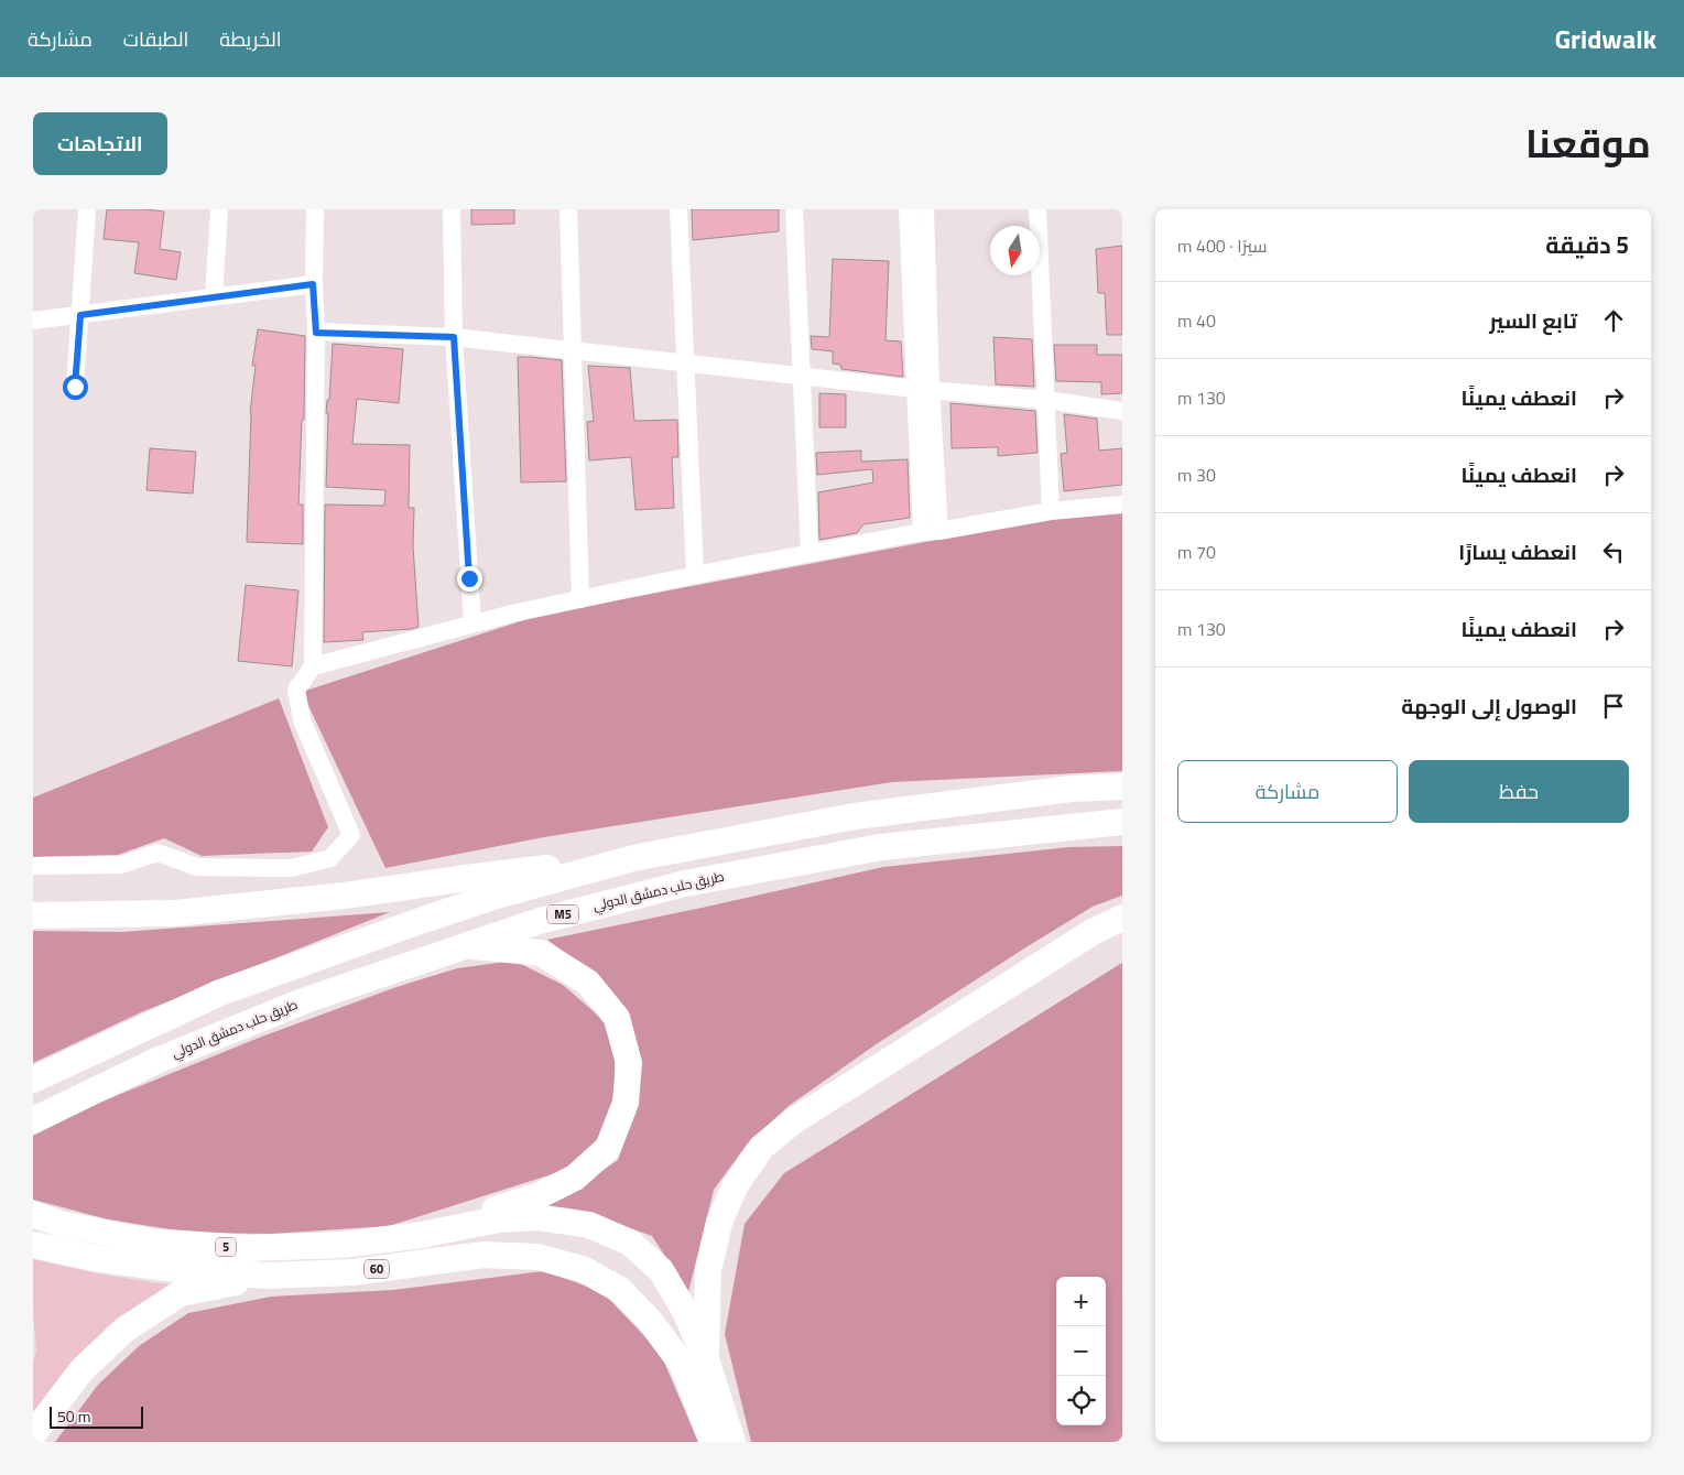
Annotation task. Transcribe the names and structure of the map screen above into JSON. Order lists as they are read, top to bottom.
{
  "streets": {
    "highway": [
      "طريق حلب دمشق الدولي",
      "M5",
      "5",
      "60"
    ]
  },
  "crossings": [
    ["5", "60"]
  ],
  "scale_bar": "50 m",
  "north": "bottom",
  "page": {
    "header": "Gridwalk",
    "nav": ["الخريطة", "الطبقات", "مشاركة"],
    "title": "موقعنا",
    "buttons": [
      "الاتجاهات",
      ["حفظ", "مشاركة"]
    ],
    "heading": ["5 دقيقة", "سيرًا · 400 m"],
    "list": [
      ["تابع السير", "40 m"],
      ["انعطف يمينًا", "130 m"],
      ["انعطف يمينًا", "30 m"],
      ["انعطف يسارًا", "70 m"],
      ["انعطف يمينًا", "130 m"],
      "الوصول إلى الوجهة"
    ],
    "map_buttons": ["+", "−"],
    "scale": "50 m"
  }
}
